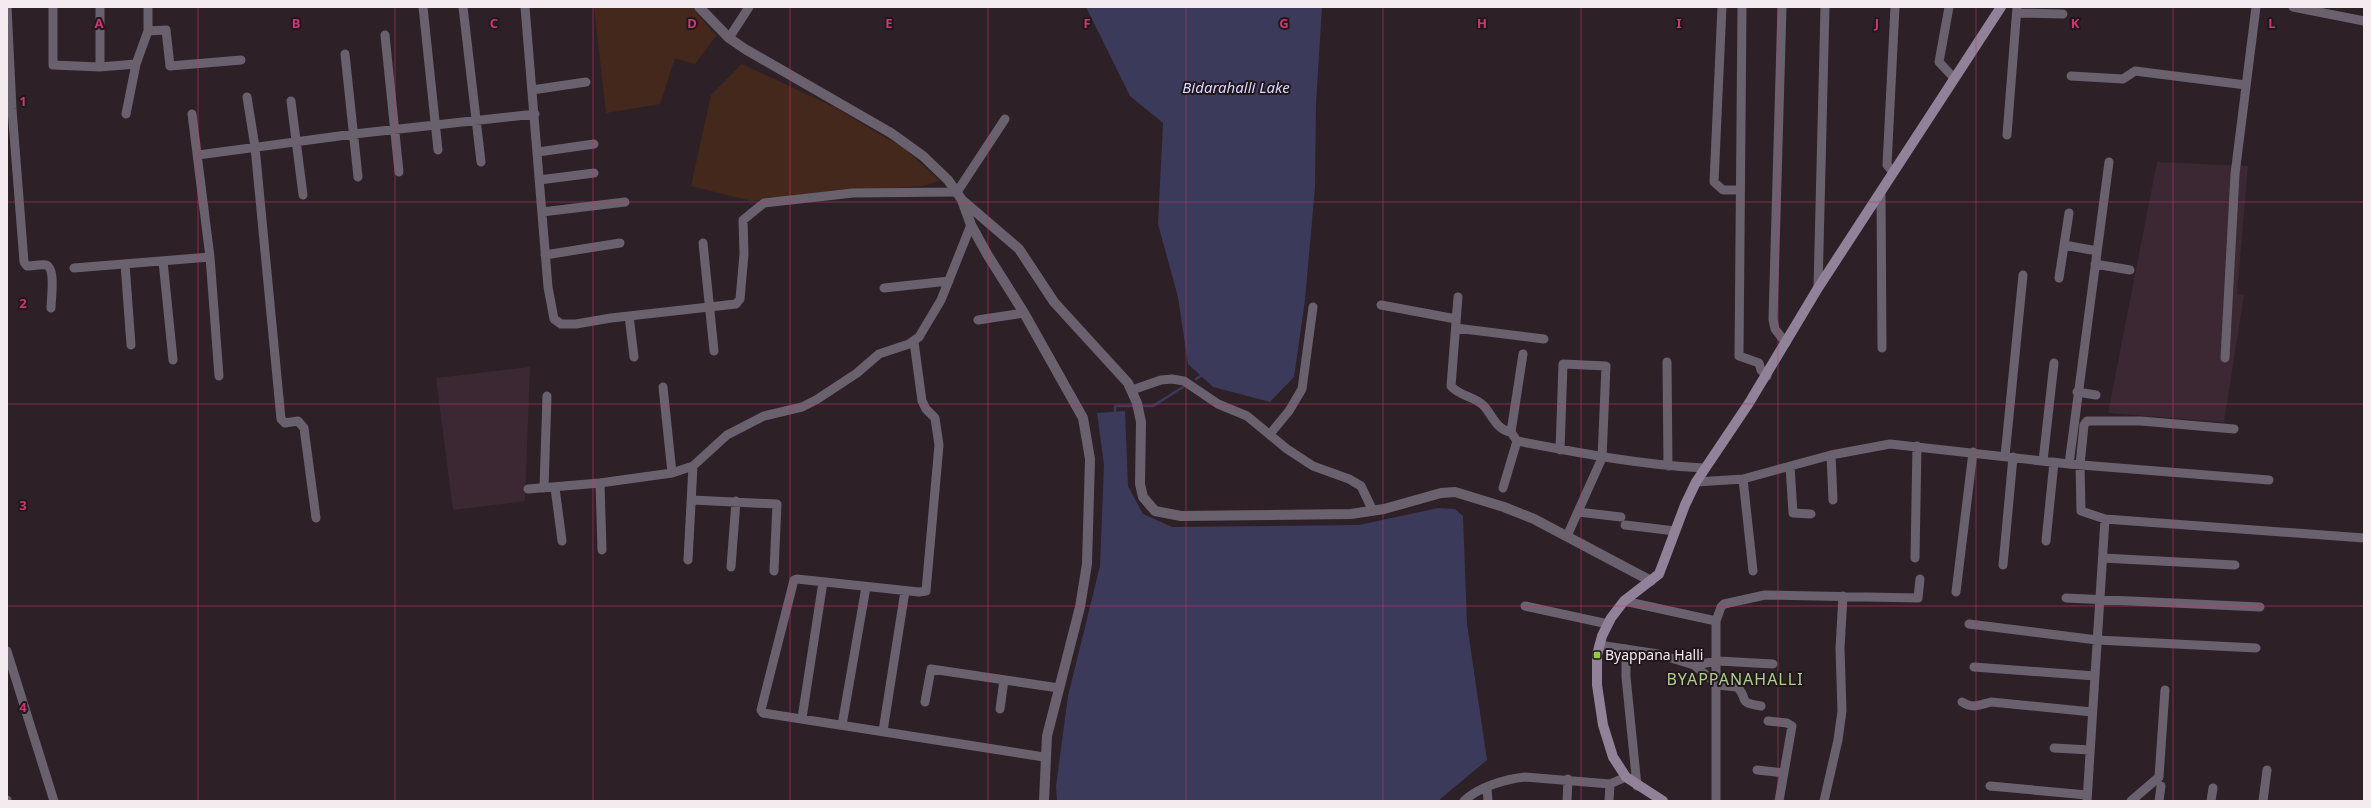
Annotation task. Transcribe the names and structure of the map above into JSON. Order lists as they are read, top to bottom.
{
  "districts": ["BYAPPANAHALLI"],
  "water": ["Bidarahalli Lake"],
  "places": {
    "transit": ["Byappana Halli"]
  },
  "grid": {
    "columns": [
      "A",
      "B",
      "C",
      "D",
      "E",
      "F",
      "G",
      "H",
      "I",
      "J",
      "K",
      "L"
    ],
    "rows": [
      "1",
      "2",
      "3",
      "4"
    ]
  }
}
